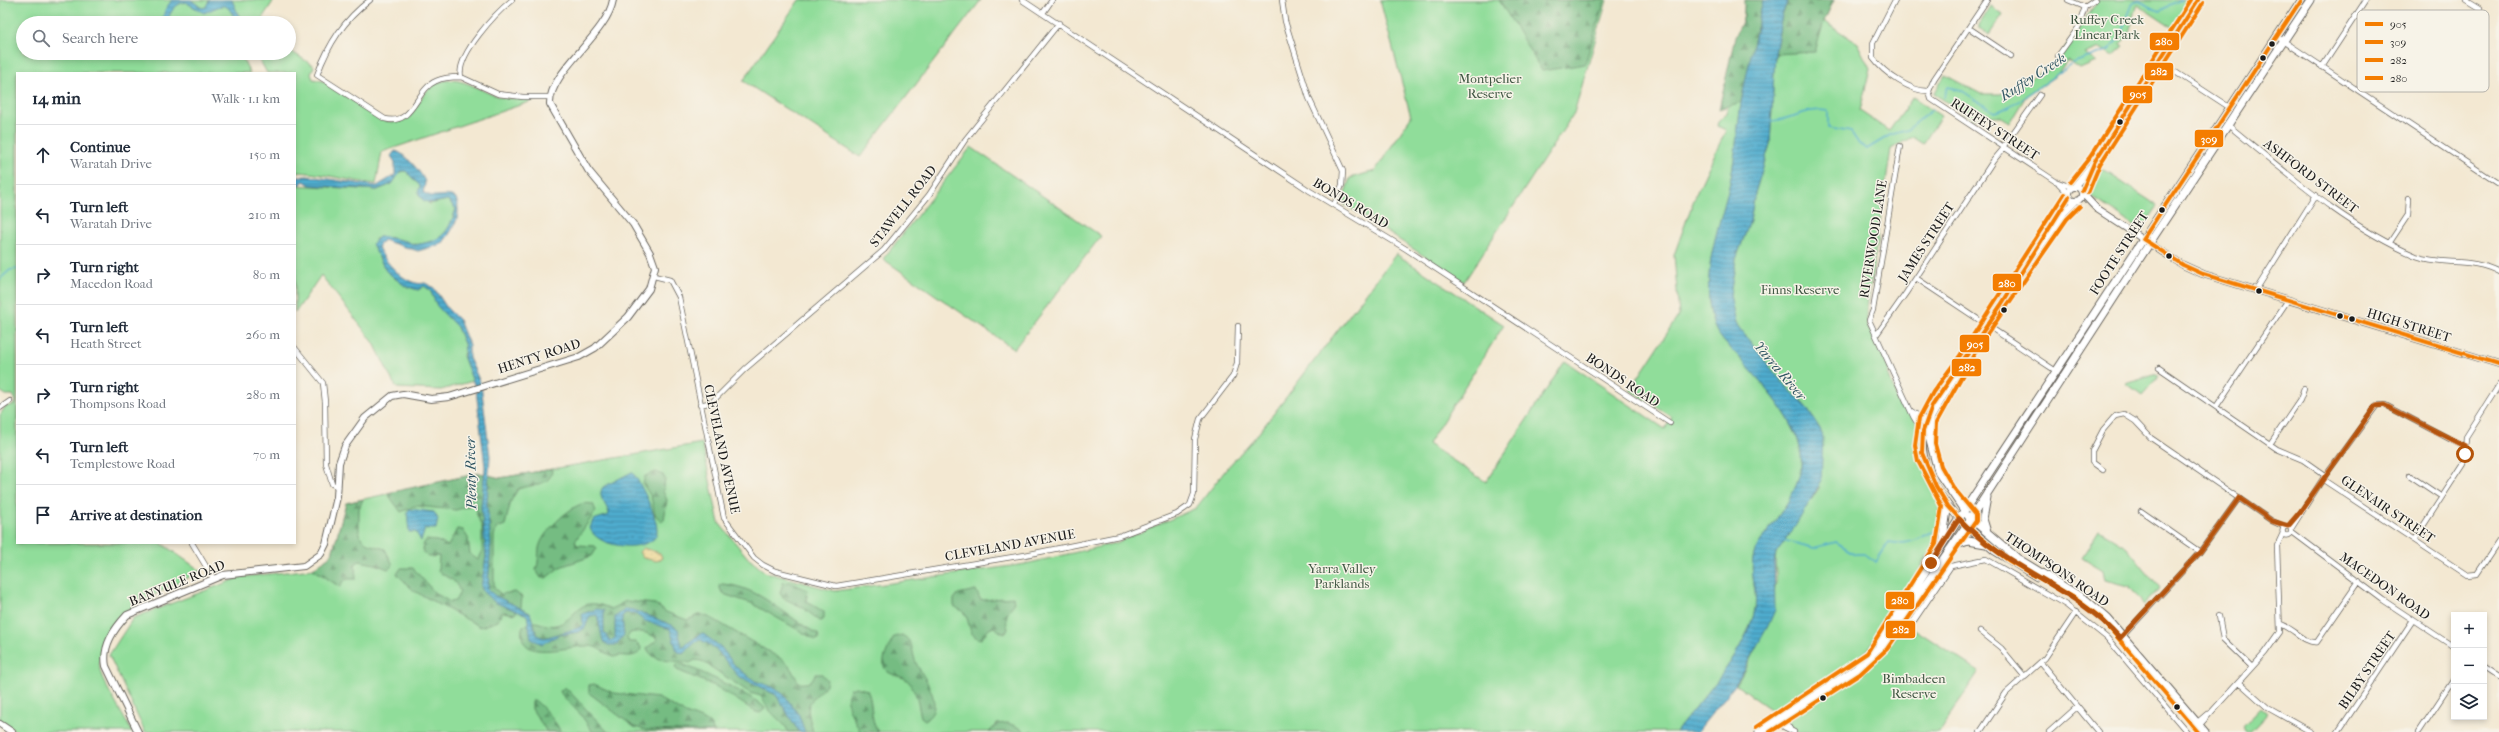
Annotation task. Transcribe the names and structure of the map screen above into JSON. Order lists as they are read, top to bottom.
{
  "streets": {
    "main road": [
      "FOOTE STREET",
      "HIGH STREET",
      "HENTY ROAD",
      "THOMPSONS ROAD",
      "BANYULE ROAD"
    ],
    "street": [
      "RUFFEY STREET",
      "ASHFORD STREET",
      "BONDS ROAD",
      "STAWELL ROAD",
      "RIVERWOOD LANE",
      "JAMES STREET",
      "CLEVELAND AVENUE",
      "GLENAIR STREET",
      "MACEDON ROAD",
      "BILBY STREET"
    ]
  },
  "crossings": [
    ["RUFFEY STREET", "JAMES STREET"],
    ["RUFFEY STREET", "HIGH STREET"],
    ["ASHFORD STREET", "FOOTE STREET"],
    ["BONDS ROAD", "STAWELL ROAD"],
    ["STAWELL ROAD", "CLEVELAND AVENUE"],
    ["RIVERWOOD LANE", "JAMES STREET"],
    ["FOOTE STREET", "HIGH STREET"],
    ["FOOTE STREET", "THOMPSONS ROAD"],
    ["HENTY ROAD", "CLEVELAND AVENUE"],
    ["HENTY ROAD", "BANYULE ROAD"],
    ["MACEDON ROAD", "BILBY STREET"]
  ],
  "water": ["Ruffey Creek", "Yarra River", "Plenty River"],
  "parks": [
    "Ruffey Creek Linear Park",
    "Montpelier Reserve",
    "Finns Reserve",
    "Yarra Valley Parklands",
    "Bimbadeen Reserve"
  ],
  "lines": [
    "transit line 905",
    "transit line 309",
    "transit line 280",
    "transit line 282"
  ],
  "legend": [
    "905",
    "309",
    "282",
    "280"
  ],
  "page": {
    "search": "Search here",
    "heading": ["14 min", "Walk · 1.1 km"],
    "list": [
      ["Continue", "Waratah Drive", "150 m"],
      ["Turn left", "Waratah Drive", "210 m"],
      ["Turn right", "Macedon Road", "80 m"],
      ["Turn left", "Heath Street", "260 m"],
      ["Turn right", "Thompsons Road", "280 m"],
      ["Turn left", "Templestowe Road", "70 m"],
      "Arrive at destination"
    ],
    "map_buttons": ["+", "−"]
  }
}
